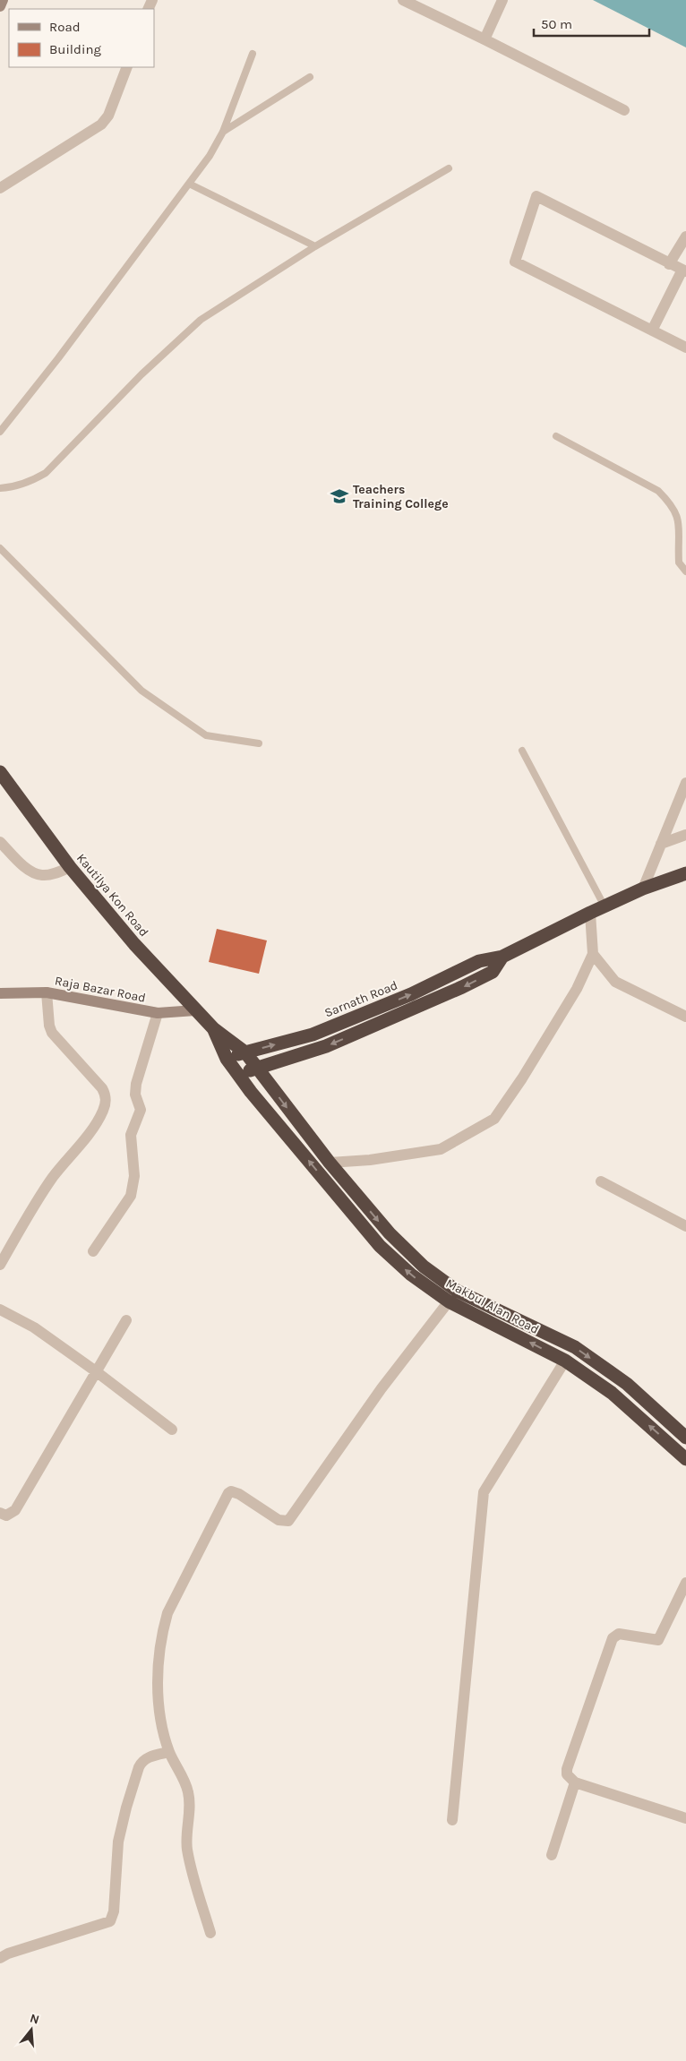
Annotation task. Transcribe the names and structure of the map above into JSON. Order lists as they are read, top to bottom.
{
  "streets": {
    "highway": ["Kautilya Kon Road", "Sarnath Road", "Makbul Alan Road"],
    "street": ["Raja Bazar Road"]
  },
  "crossings": [
    ["Kautilya Kon Road", "Raja Bazar Road"],
    ["Kautilya Kon Road", "Sarnath Road"],
    ["Kautilya Kon Road", "Makbul Alan Road"],
    ["Sarnath Road", "Makbul Alan Road"]
  ],
  "places": {
    "school or university": ["Teachers Training College"]
  },
  "legend": ["Road", "Building"],
  "scale_bar": "50 m",
  "north": "top"
}
